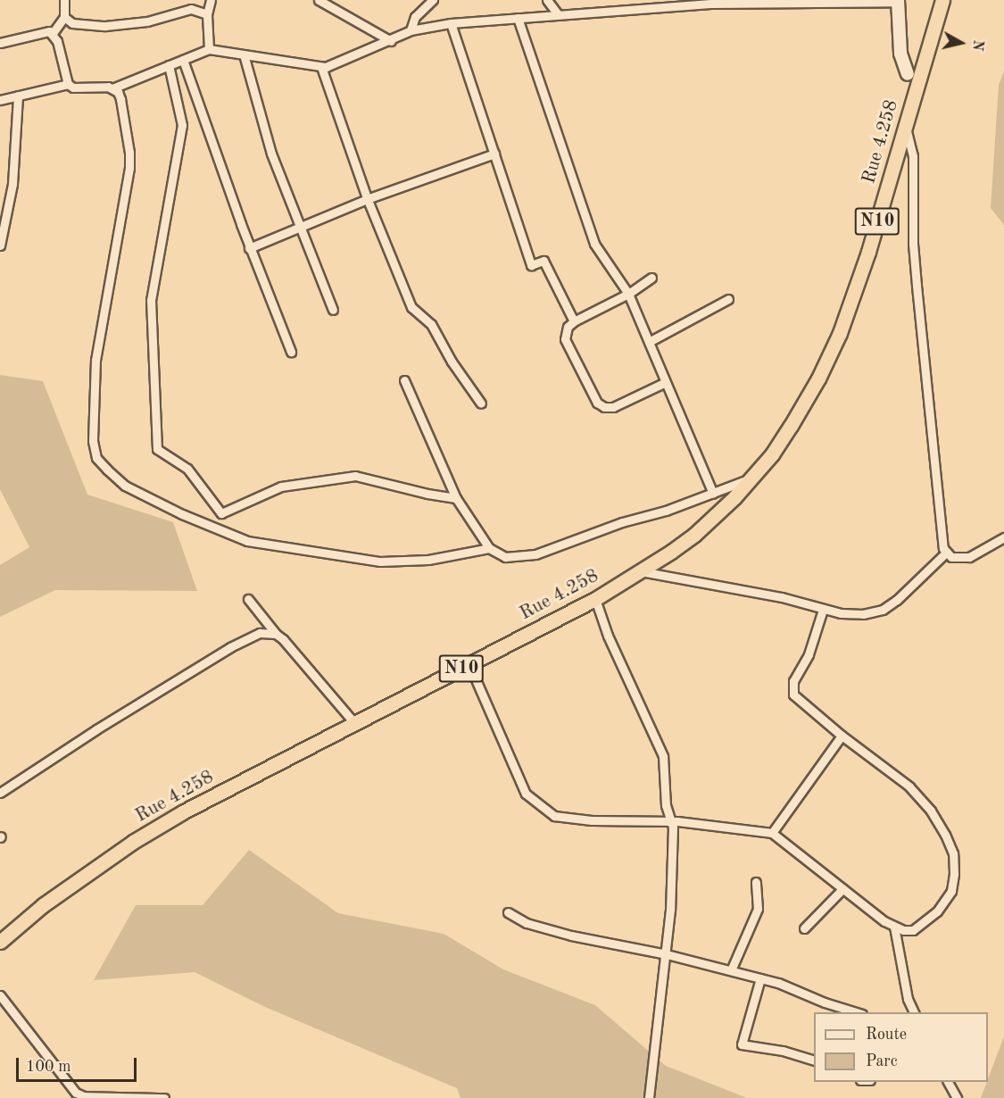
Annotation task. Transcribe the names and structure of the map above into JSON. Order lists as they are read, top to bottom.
{
  "streets": {
    "highway": ["Rue 4.258", "N10"]
  },
  "crossings": [
    ["Rue 4.258", "N10"]
  ],
  "legend": ["Route", "Parc"],
  "scale_bar": "100 m",
  "north": "right"
}
